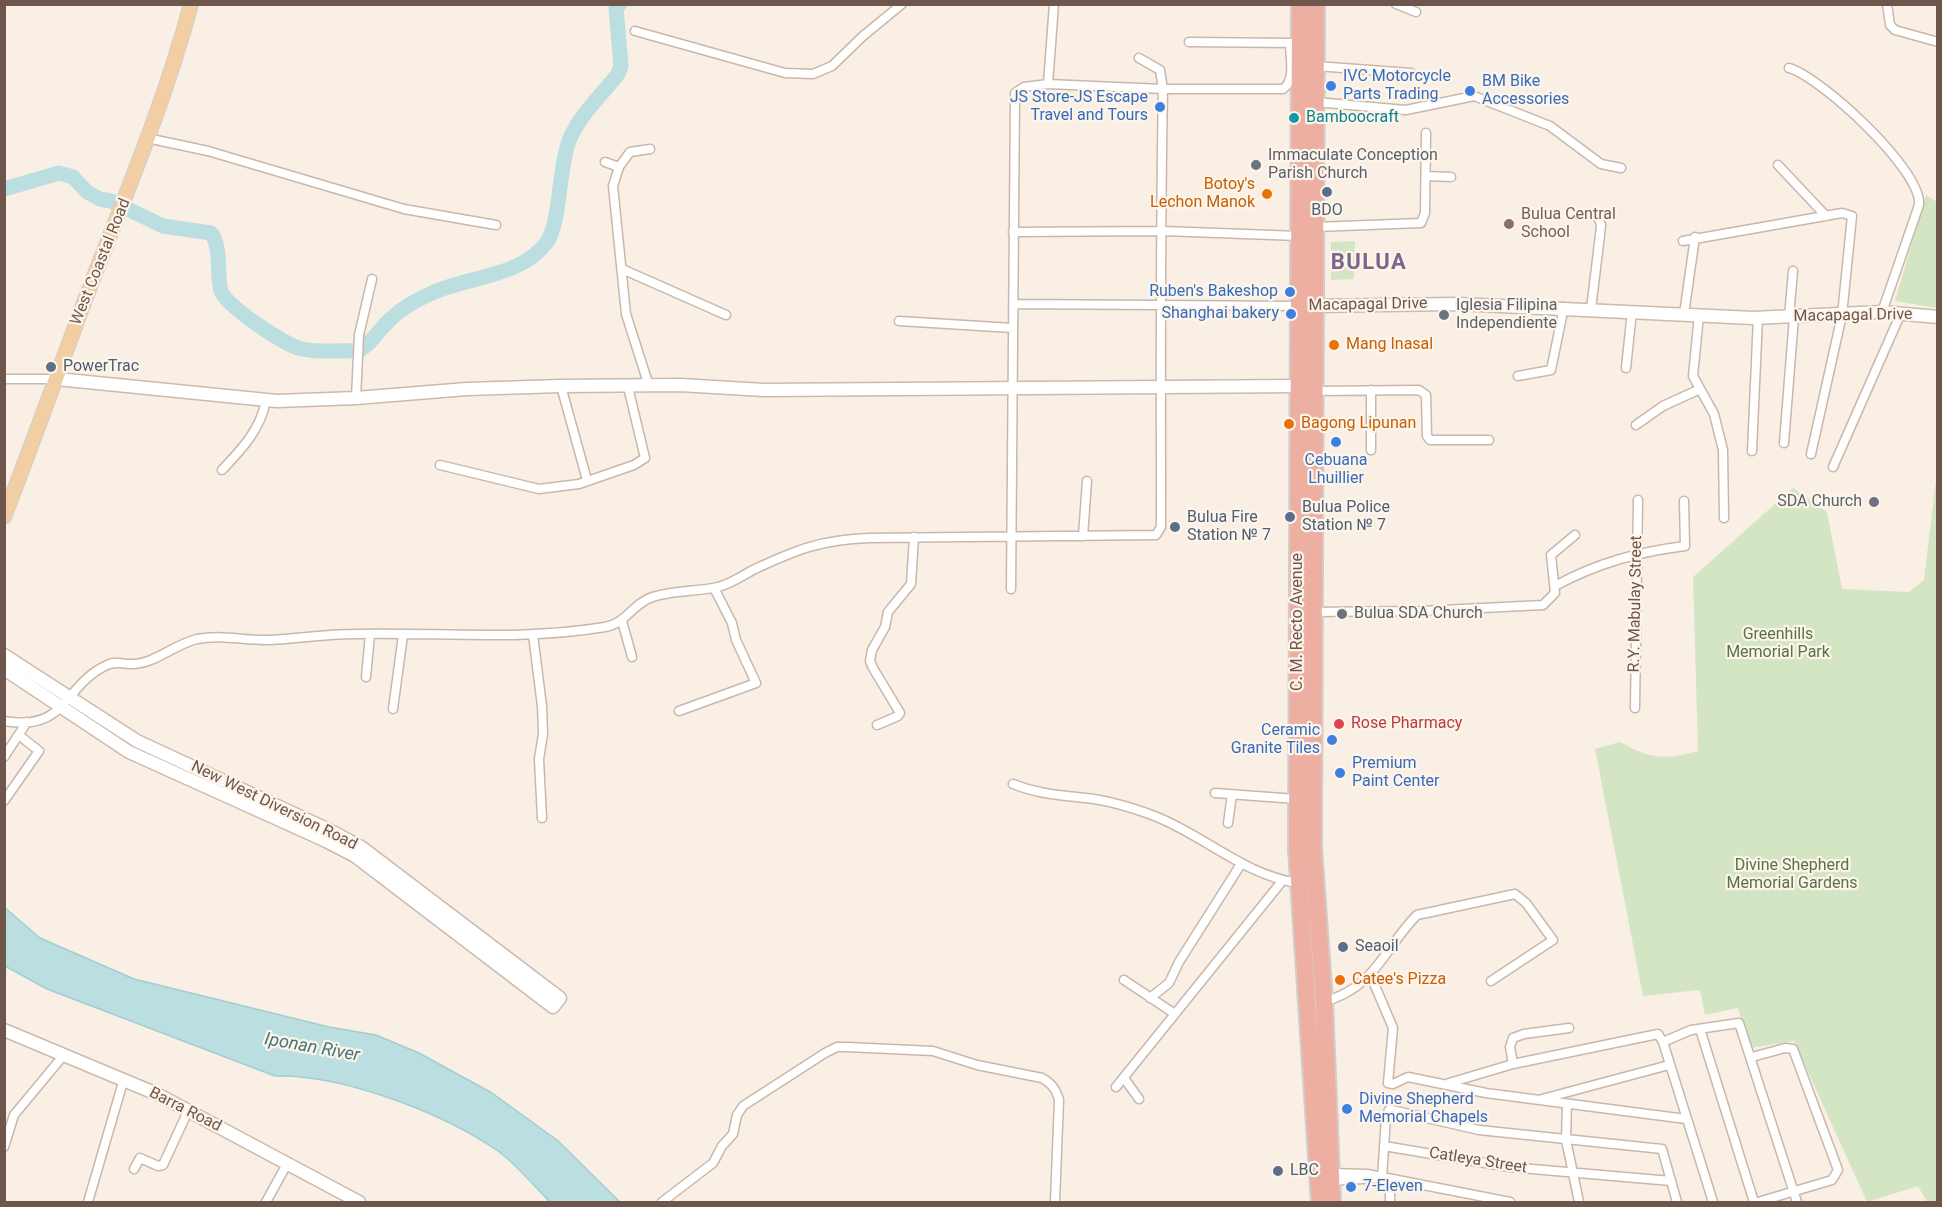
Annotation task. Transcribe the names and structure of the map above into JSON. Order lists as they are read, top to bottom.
{
  "streets": {
    "highway": ["C. M. Recto Avenue"],
    "main road": ["West Coastal Road"],
    "street": [
      "Macapagal Drive",
      "R.Y. Mabulay Street",
      "New West Diversion Road",
      "Barra Road",
      "Catleya Street"
    ]
  },
  "crossings": [
    ["Macapagal Drive", "C. M. Recto Avenue"]
  ],
  "districts": ["BULUA"],
  "water": ["Iponan River"],
  "parks": ["Greenhills Memorial Park", "Divine Shepherd Memorial Gardens"],
  "places": [
    "IVC Motorcycle Parts Trading",
    "BM Bike Accessories",
    "JS Store-JS Escape Travel and Tours",
    "Bamboocraft",
    "Immaculate Conception Parish Church",
    "BDO",
    "Botoy's Lechon Manok",
    "Bulua Central School",
    "Ruben's Bakeshop",
    "Shanghai bakery",
    "Iglesia Filipina Independiente",
    "Mang Inasal",
    "PowerTrac",
    "Bagong Lipunan",
    "Cebuana Lhuillier",
    "SDA Church",
    "Bulua Police Station № 7",
    "Bulua Fire Station № 7",
    "Bulua SDA Church",
    "Rose Pharmacy",
    "Ceramic Granite Tiles",
    "Premium Paint Center",
    "Seaoil",
    "Catee's Pizza",
    "Divine Shepherd Memorial Chapels",
    "LBC",
    "7-Eleven"
  ]
}
